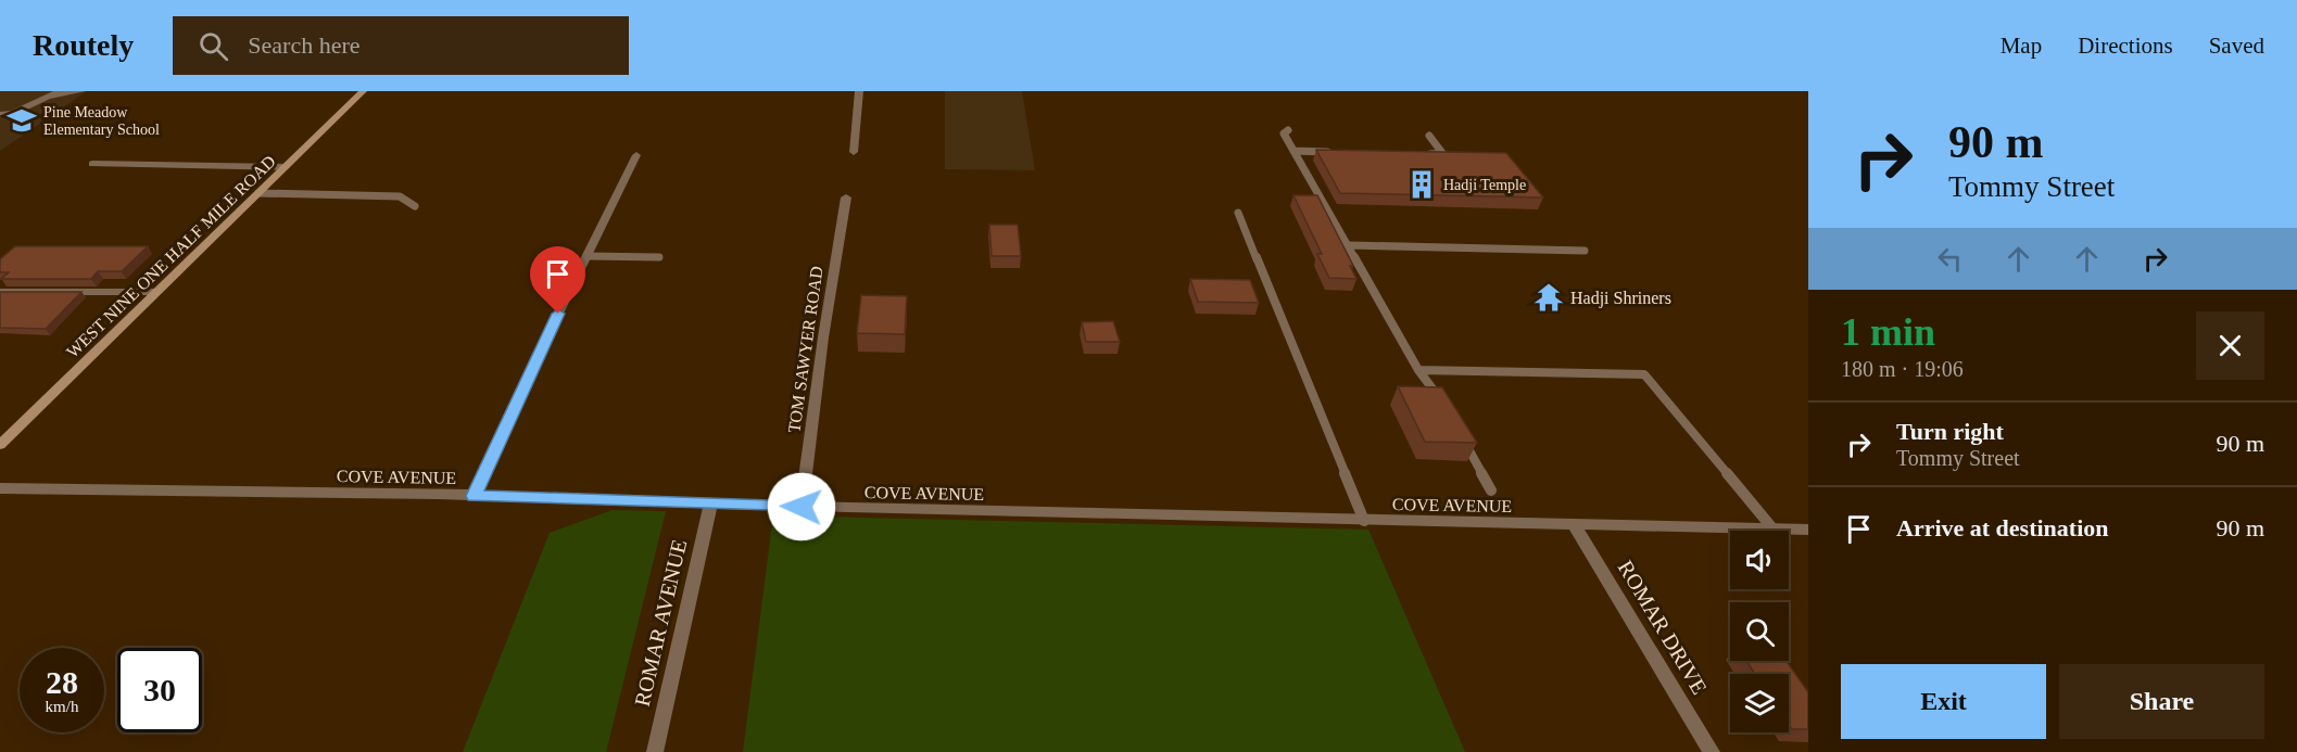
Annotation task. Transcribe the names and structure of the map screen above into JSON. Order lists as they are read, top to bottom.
{
  "streets": {
    "street": [
      "WEST NINE ONE HALF MILE ROAD",
      "TOM SAWYER ROAD",
      "COVE AVENUE",
      "ROMAR AVENUE",
      "ROMAR DRIVE"
    ]
  },
  "crossings": [
    ["TOM SAWYER ROAD", "COVE AVENUE"],
    ["COVE AVENUE", "ROMAR AVENUE"],
    ["COVE AVENUE", "ROMAR DRIVE"]
  ],
  "places": {
    "school or university": ["Pine Meadow Elementary School"],
    "building": ["Hadji Temple"],
    "temple": ["Hadji Shriners"]
  },
  "page": {
    "header": "Routely",
    "search": "Search here",
    "nav": ["Map", "Directions", "Saved"],
    "turn": ["90 m", "Tommy Street"],
    "heading": ["1 min", "180 m · 19:06"],
    "list": [
      {
        "name": "Turn right",
        "note": "Tommy Street",
        "value": "90 m"
      },
      {
        "name": "Arrive at destination",
        "value": "90 m"
      }
    ],
    "speed": "28 km/h",
    "limit": "30",
    "buttons": ["Exit", "Share"]
  }
}
